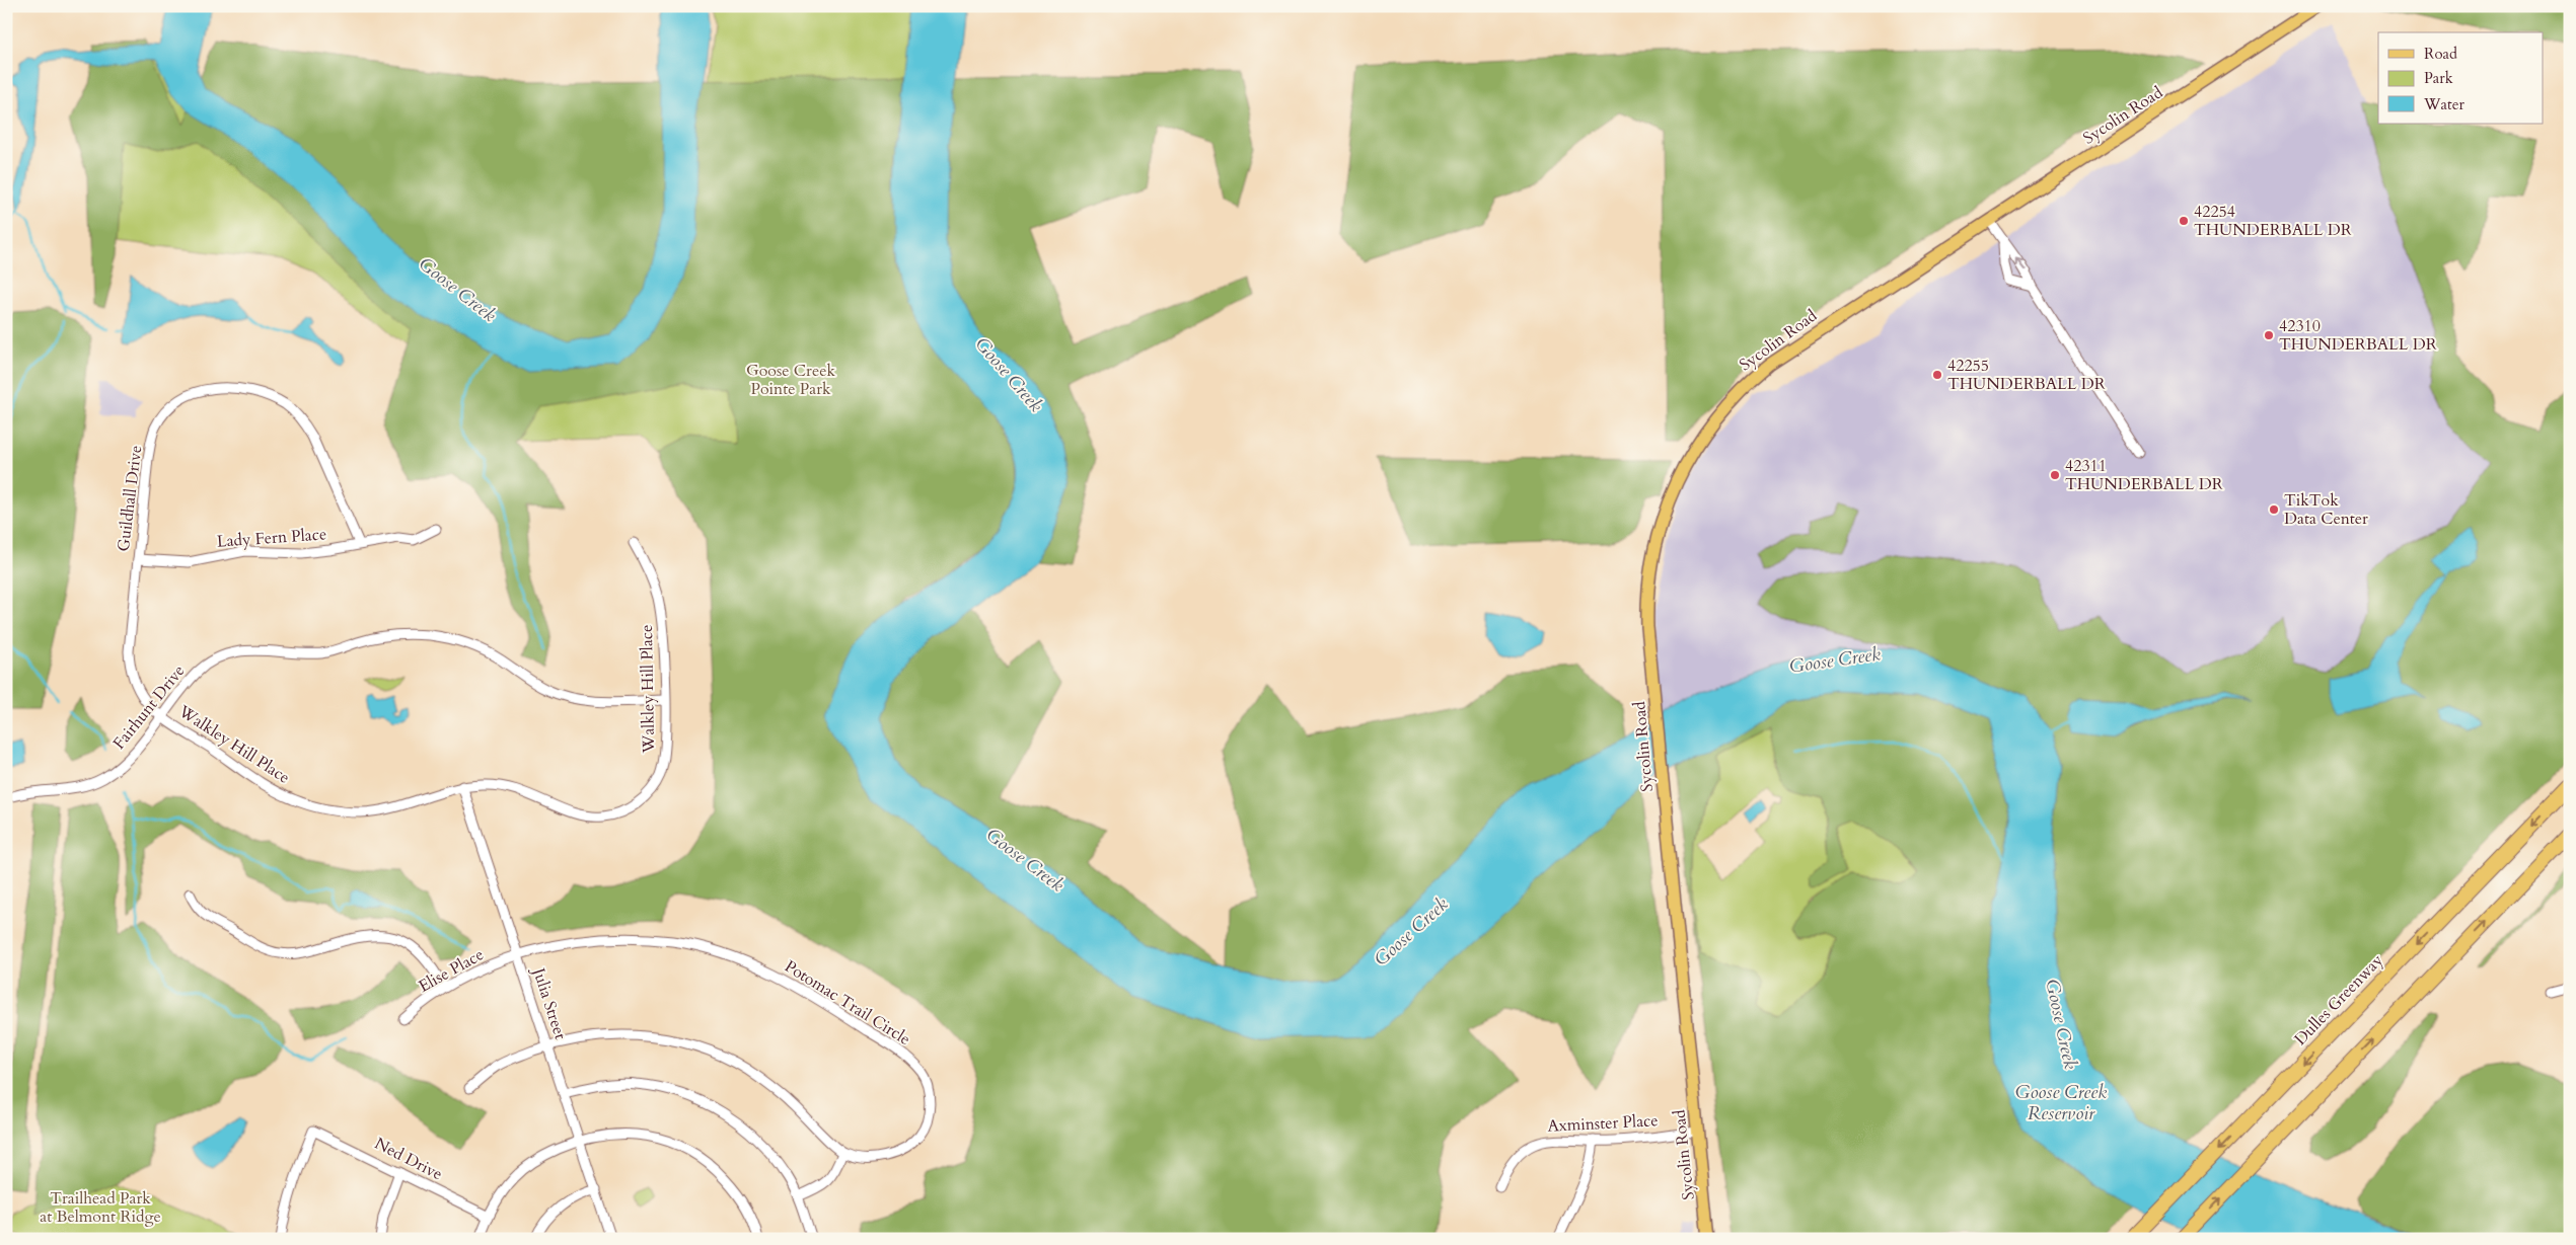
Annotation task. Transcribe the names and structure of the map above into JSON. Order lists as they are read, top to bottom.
{
  "streets": {
    "highway": ["Dulles Greenway"],
    "main road": ["Sycolin Road"],
    "street": [
      "Guildhall Drive",
      "Lady Fern Place",
      "Walkley Hill Place",
      "Fairhunt Drive",
      "Elise Place",
      "Potomac Trail Circle",
      "Julia Street",
      "Axminster Place",
      "Ned Drive"
    ]
  },
  "crossings": [
    ["Sycolin Road", "Axminster Place"],
    ["Guildhall Drive", "Lady Fern Place"],
    ["Guildhall Drive", "Walkley Hill Place"],
    ["Guildhall Drive", "Fairhunt Drive"],
    ["Walkley Hill Place", "Fairhunt Drive"],
    ["Walkley Hill Place", "Julia Street"],
    ["Elise Place", "Potomac Trail Circle"],
    ["Elise Place", "Julia Street"],
    ["Potomac Trail Circle", "Julia Street"]
  ],
  "water": ["Goose Creek", "Goose Creek Reservoir"],
  "parks": ["Goose Creek Pointe Park", "Trailhead Park at Belmont Ridge"],
  "places": [
    "42254 THUNDERBALL DR",
    "42310 THUNDERBALL DR",
    "42255 THUNDERBALL DR",
    "42311 THUNDERBALL DR",
    "TikTok Data Center"
  ],
  "legend": ["Road", "Park", "Water"]
}
